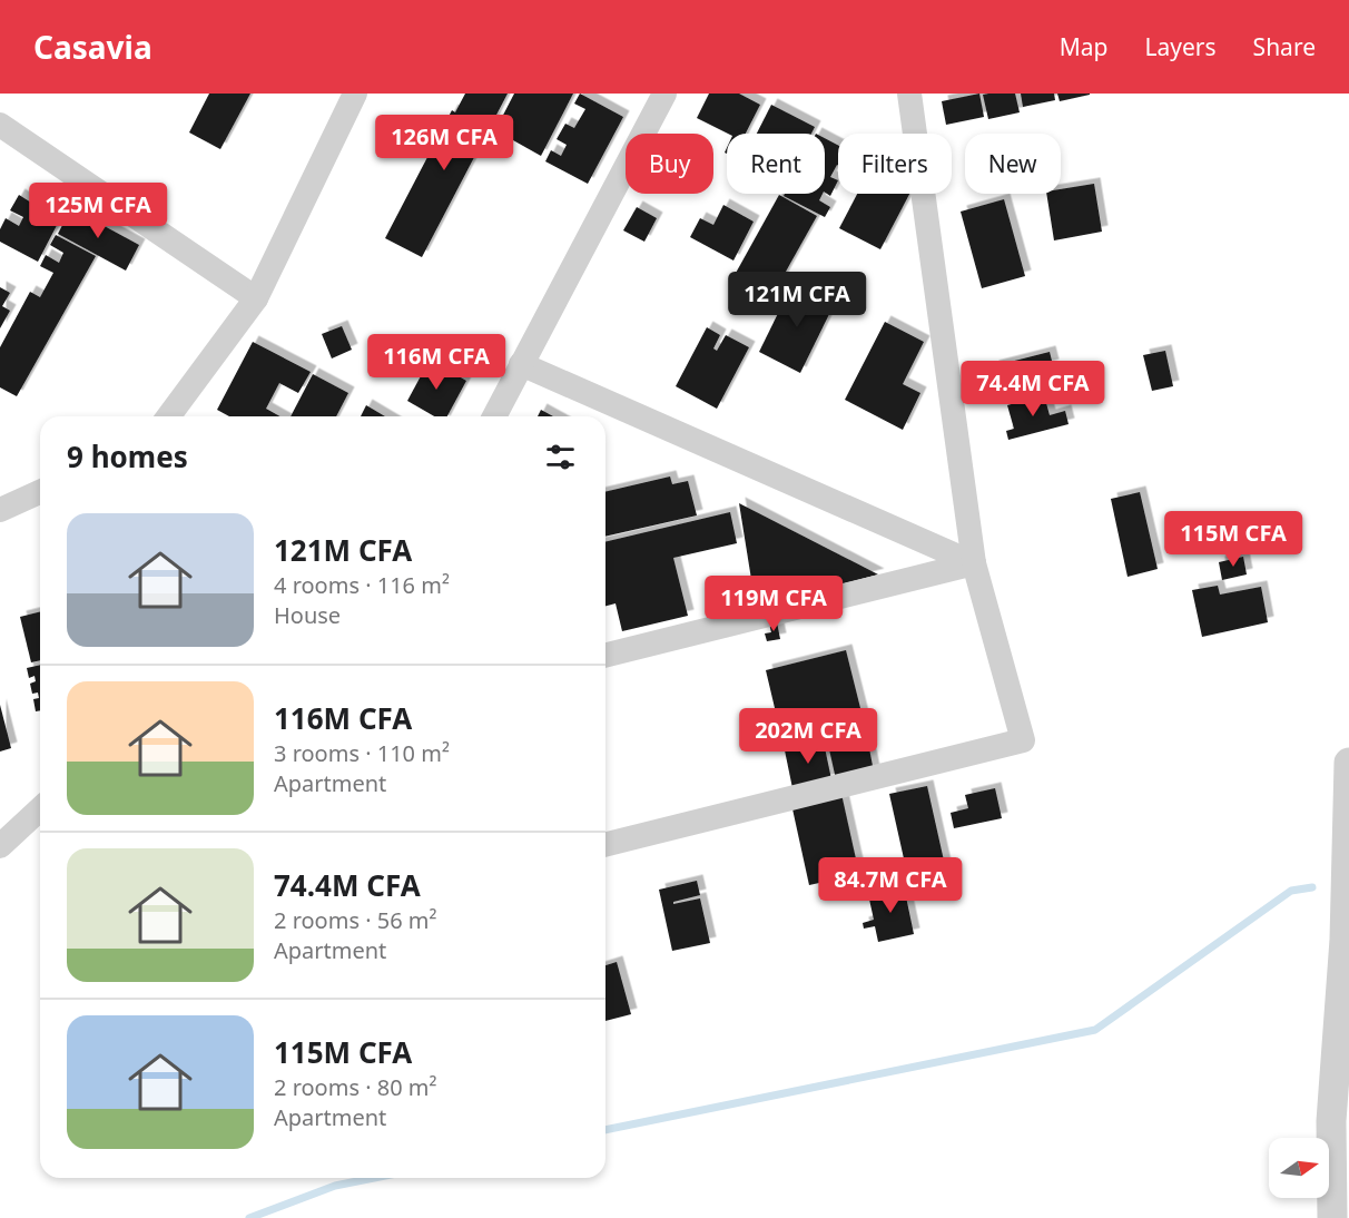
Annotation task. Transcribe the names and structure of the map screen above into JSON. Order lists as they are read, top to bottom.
{
  "north": "right",
  "page": {
    "header": "Casavia",
    "nav": ["Map", "Layers", "Share"],
    "price": [
      "126M CFA",
      "125M CFA",
      "121M CFA",
      "116M CFA",
      "74.4M CFA",
      "115M CFA",
      "119M CFA",
      "202M CFA",
      "84.7M CFA"
    ],
    "chip": [
      "Buy",
      "Rent",
      "Filters",
      "New"
    ],
    "heading": "9 homes",
    "list": [
      {
        "name": "121M CFA",
        "note": "4 rooms · 116 m² · House"
      },
      {
        "name": "116M CFA",
        "note": "3 rooms · 110 m² · Apartment"
      },
      {
        "name": "74.4M CFA",
        "note": "2 rooms · 56 m² · Apartment"
      },
      {
        "name": "115M CFA",
        "note": "2 rooms · 80 m² · Apartment"
      }
    ]
  }
}
